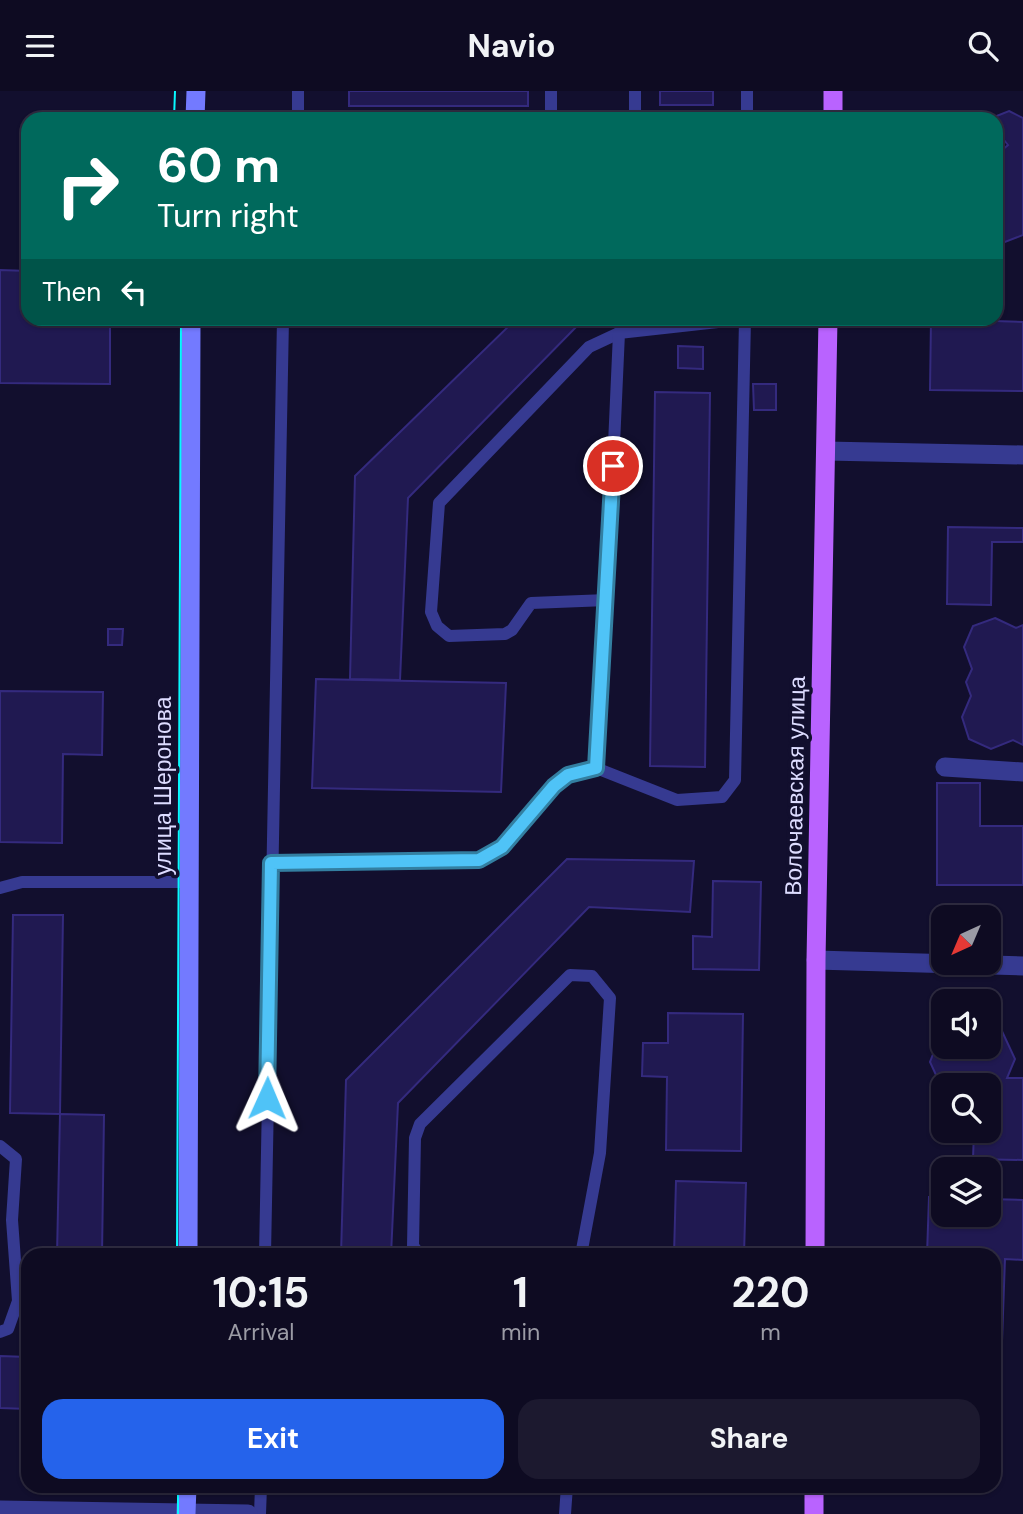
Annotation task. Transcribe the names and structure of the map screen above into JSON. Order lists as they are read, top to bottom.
{
  "streets": {
    "main road": ["улица Шеронова", "Волочаевская улица"]
  },
  "north": "bottom left",
  "page": {
    "header": "Navio",
    "turn": ["60 m", "Turn right"],
    "then": "Then",
    "eta": [
      "10:15",
      "Arrival",
      "1",
      "min",
      "220",
      "m"
    ],
    "buttons": ["Exit", "Share"]
  }
}
